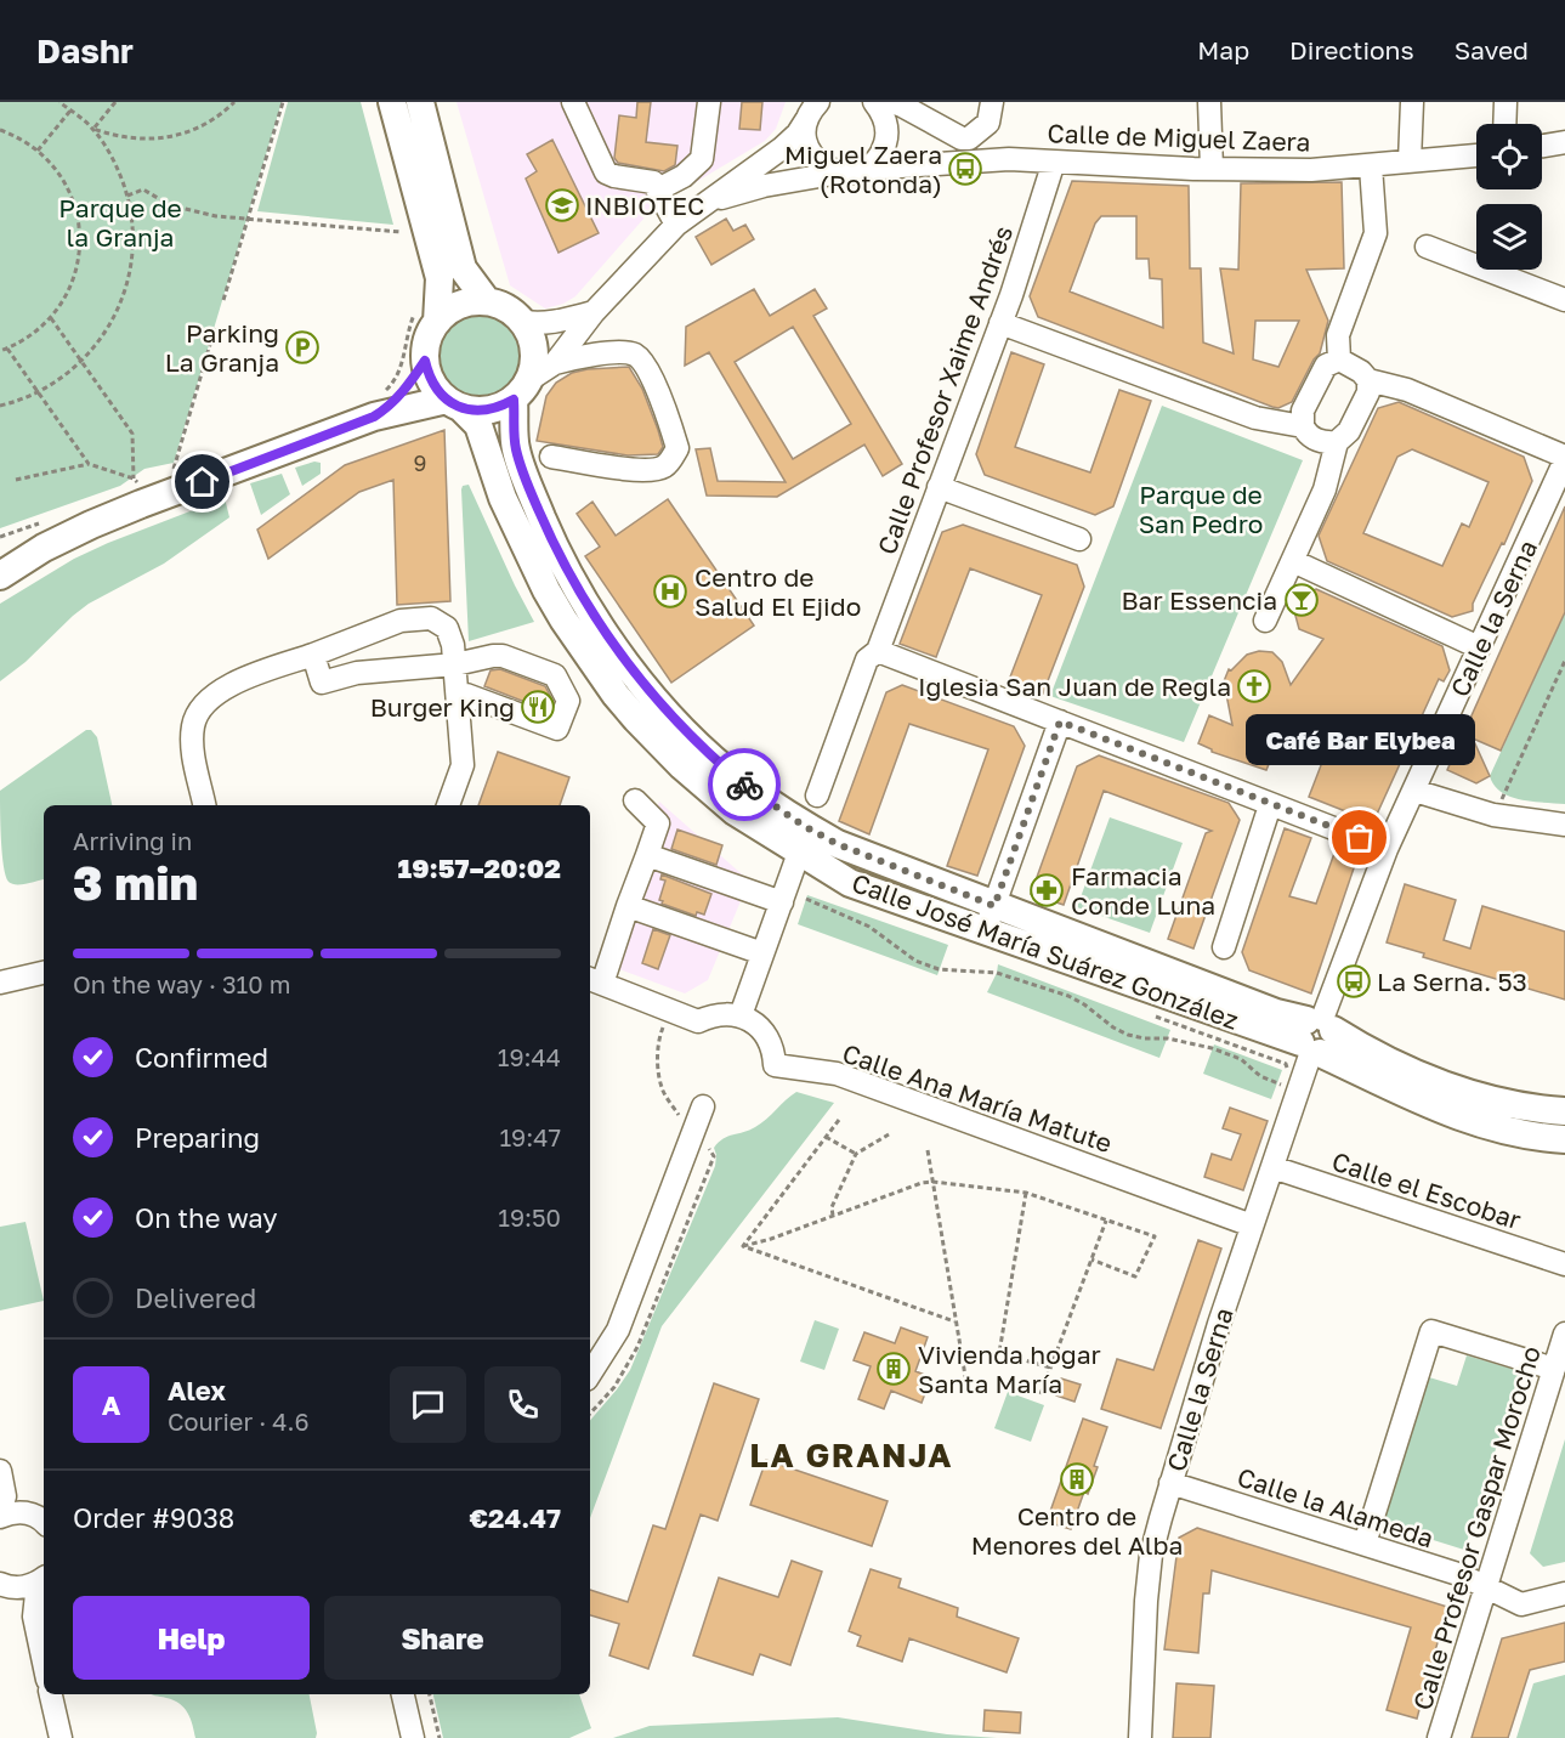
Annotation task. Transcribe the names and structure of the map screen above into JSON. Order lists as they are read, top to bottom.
{
  "streets": {
    "main road": ["Calle José María Suárez González"],
    "street": [
      "Calle de Miguel Zaera",
      "Calle Profesor Xaime Andrés",
      "Calle la Serna",
      "Calle Ana María Matute",
      "Calle el Escobar",
      "Calle la Alameda",
      "Calle Profesor Gaspar Morocho"
    ]
  },
  "crossings": [
    ["Calle de Miguel Zaera", "Calle Profesor Xaime Andrés"],
    ["Calle la Serna", "Calle José María Suárez González"],
    ["Calle la Serna", "Calle Ana María Matute"],
    ["Calle la Serna", "Calle el Escobar"],
    ["Calle la Serna", "Calle la Alameda"],
    ["Calle la Alameda", "Calle Profesor Gaspar Morocho"]
  ],
  "districts": ["LA GRANJA"],
  "parks": ["Parque de la Granja", "Parque de San Pedro"],
  "places": {
    "bus stop": ["Miguel Zaera (Rotonda)", "La Serna. 53"],
    "school or university": ["INBIOTEC"],
    "parking": ["Parking La Granja"],
    "hospital": ["Centro de Salud El Ejido"],
    "bar": ["Bar Essencia"],
    "church": ["Iglesia San Juan de Regla"],
    "restaurant": ["Burger King"],
    "other": ["Café Bar Elybea"],
    "pharmacy": ["Farmacia Conde Luna"],
    "building": ["Vivienda hogar Santa María", "Centro de Menores del Alba"]
  },
  "house_numbers": ["9"],
  "page": {
    "header": "Dashr",
    "nav": ["Map", "Directions", "Saved"],
    "bubble": "Café Bar Elybea",
    "heading": ["3 min", "Arriving in", "19:57–20:02"],
    "panel": [
      "Alex",
      "Courier · 4.6",
      "Order #9038",
      "€24.47"
    ],
    "bar": "On the way · 310 m",
    "list": [
      ["Confirmed", "19:44"],
      ["Preparing", "19:47"],
      ["On the way", "19:50"],
      "Delivered"
    ],
    "round": "A",
    "buttons": ["Help", "Share"]
  }
}
